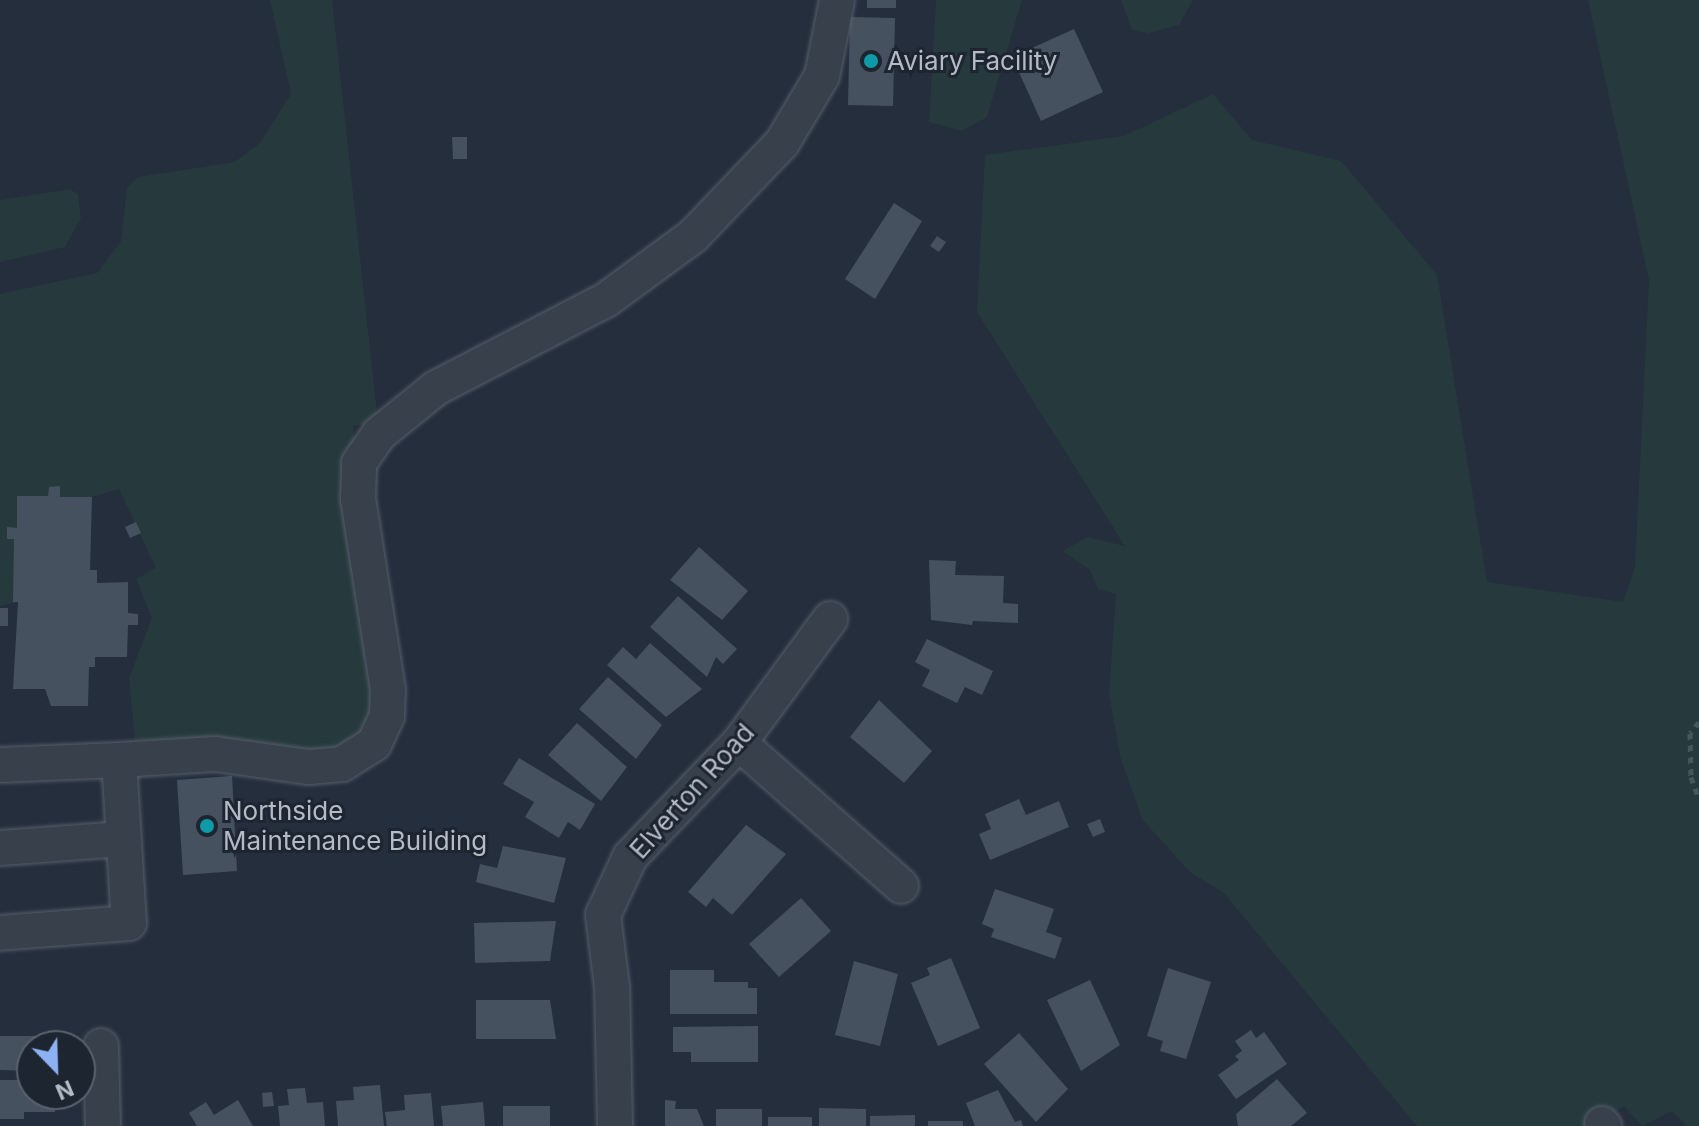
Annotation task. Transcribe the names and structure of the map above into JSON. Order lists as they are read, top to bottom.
{
  "streets": {
    "street": ["Elverton Road"]
  },
  "places": ["Aviary Facility", "Northside Maintenance Building"],
  "north": "bottom right"
}
